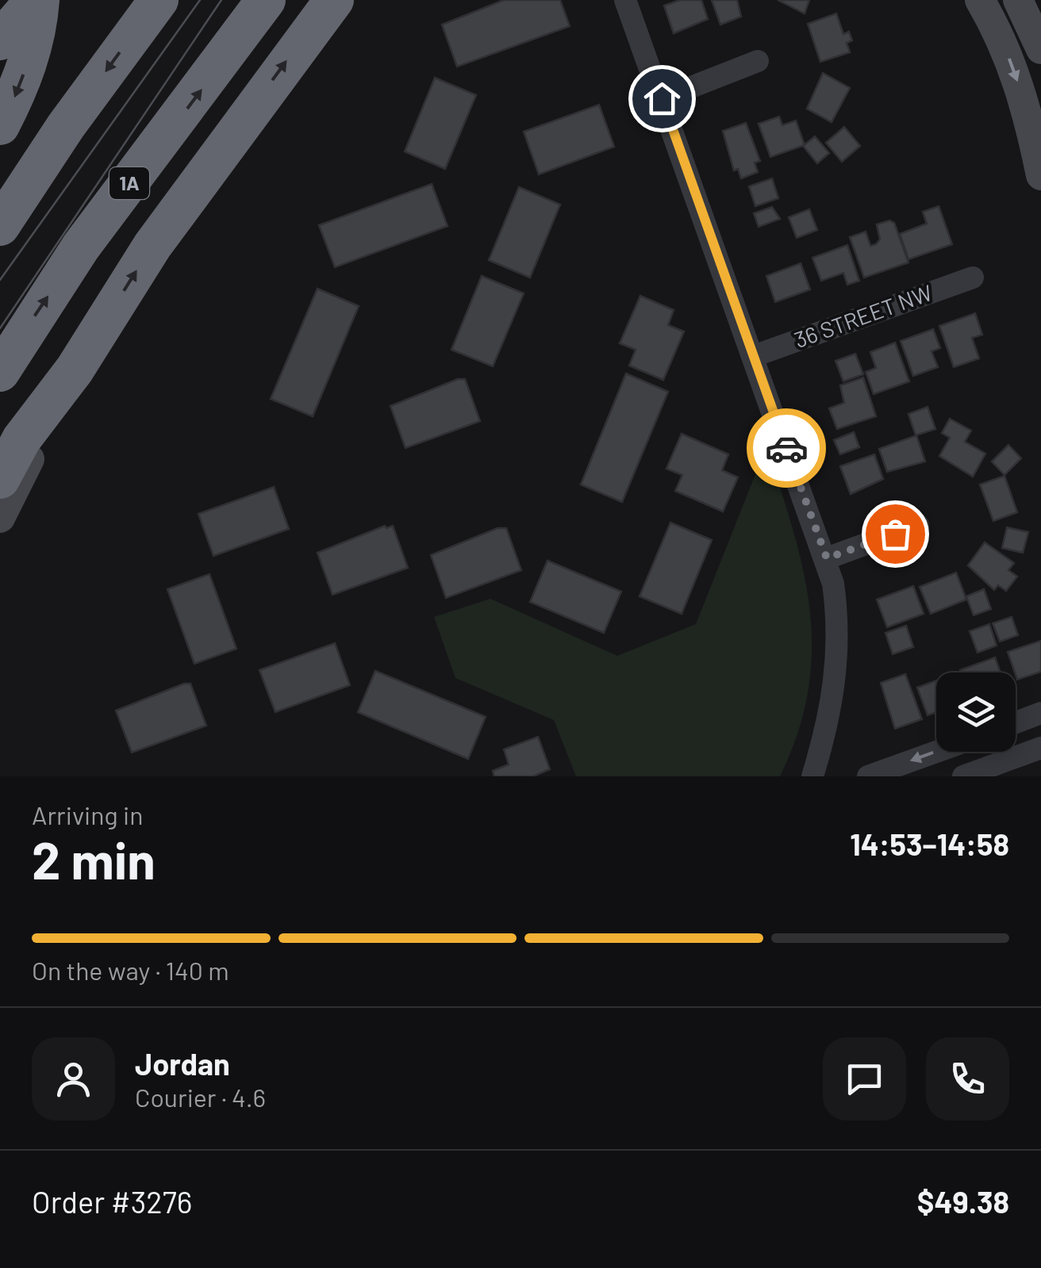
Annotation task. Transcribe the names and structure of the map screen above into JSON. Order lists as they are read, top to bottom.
{
  "streets": {
    "highway": ["1A"],
    "street": ["36 STREET NW"]
  },
  "page": {
    "heading": ["2 min", "Arriving in", "14:53–14:58"],
    "panel": [
      "Jordan",
      "Courier · 4.6",
      "Order #3276",
      "$49.38"
    ],
    "bar": "On the way · 140 m"
  }
}
